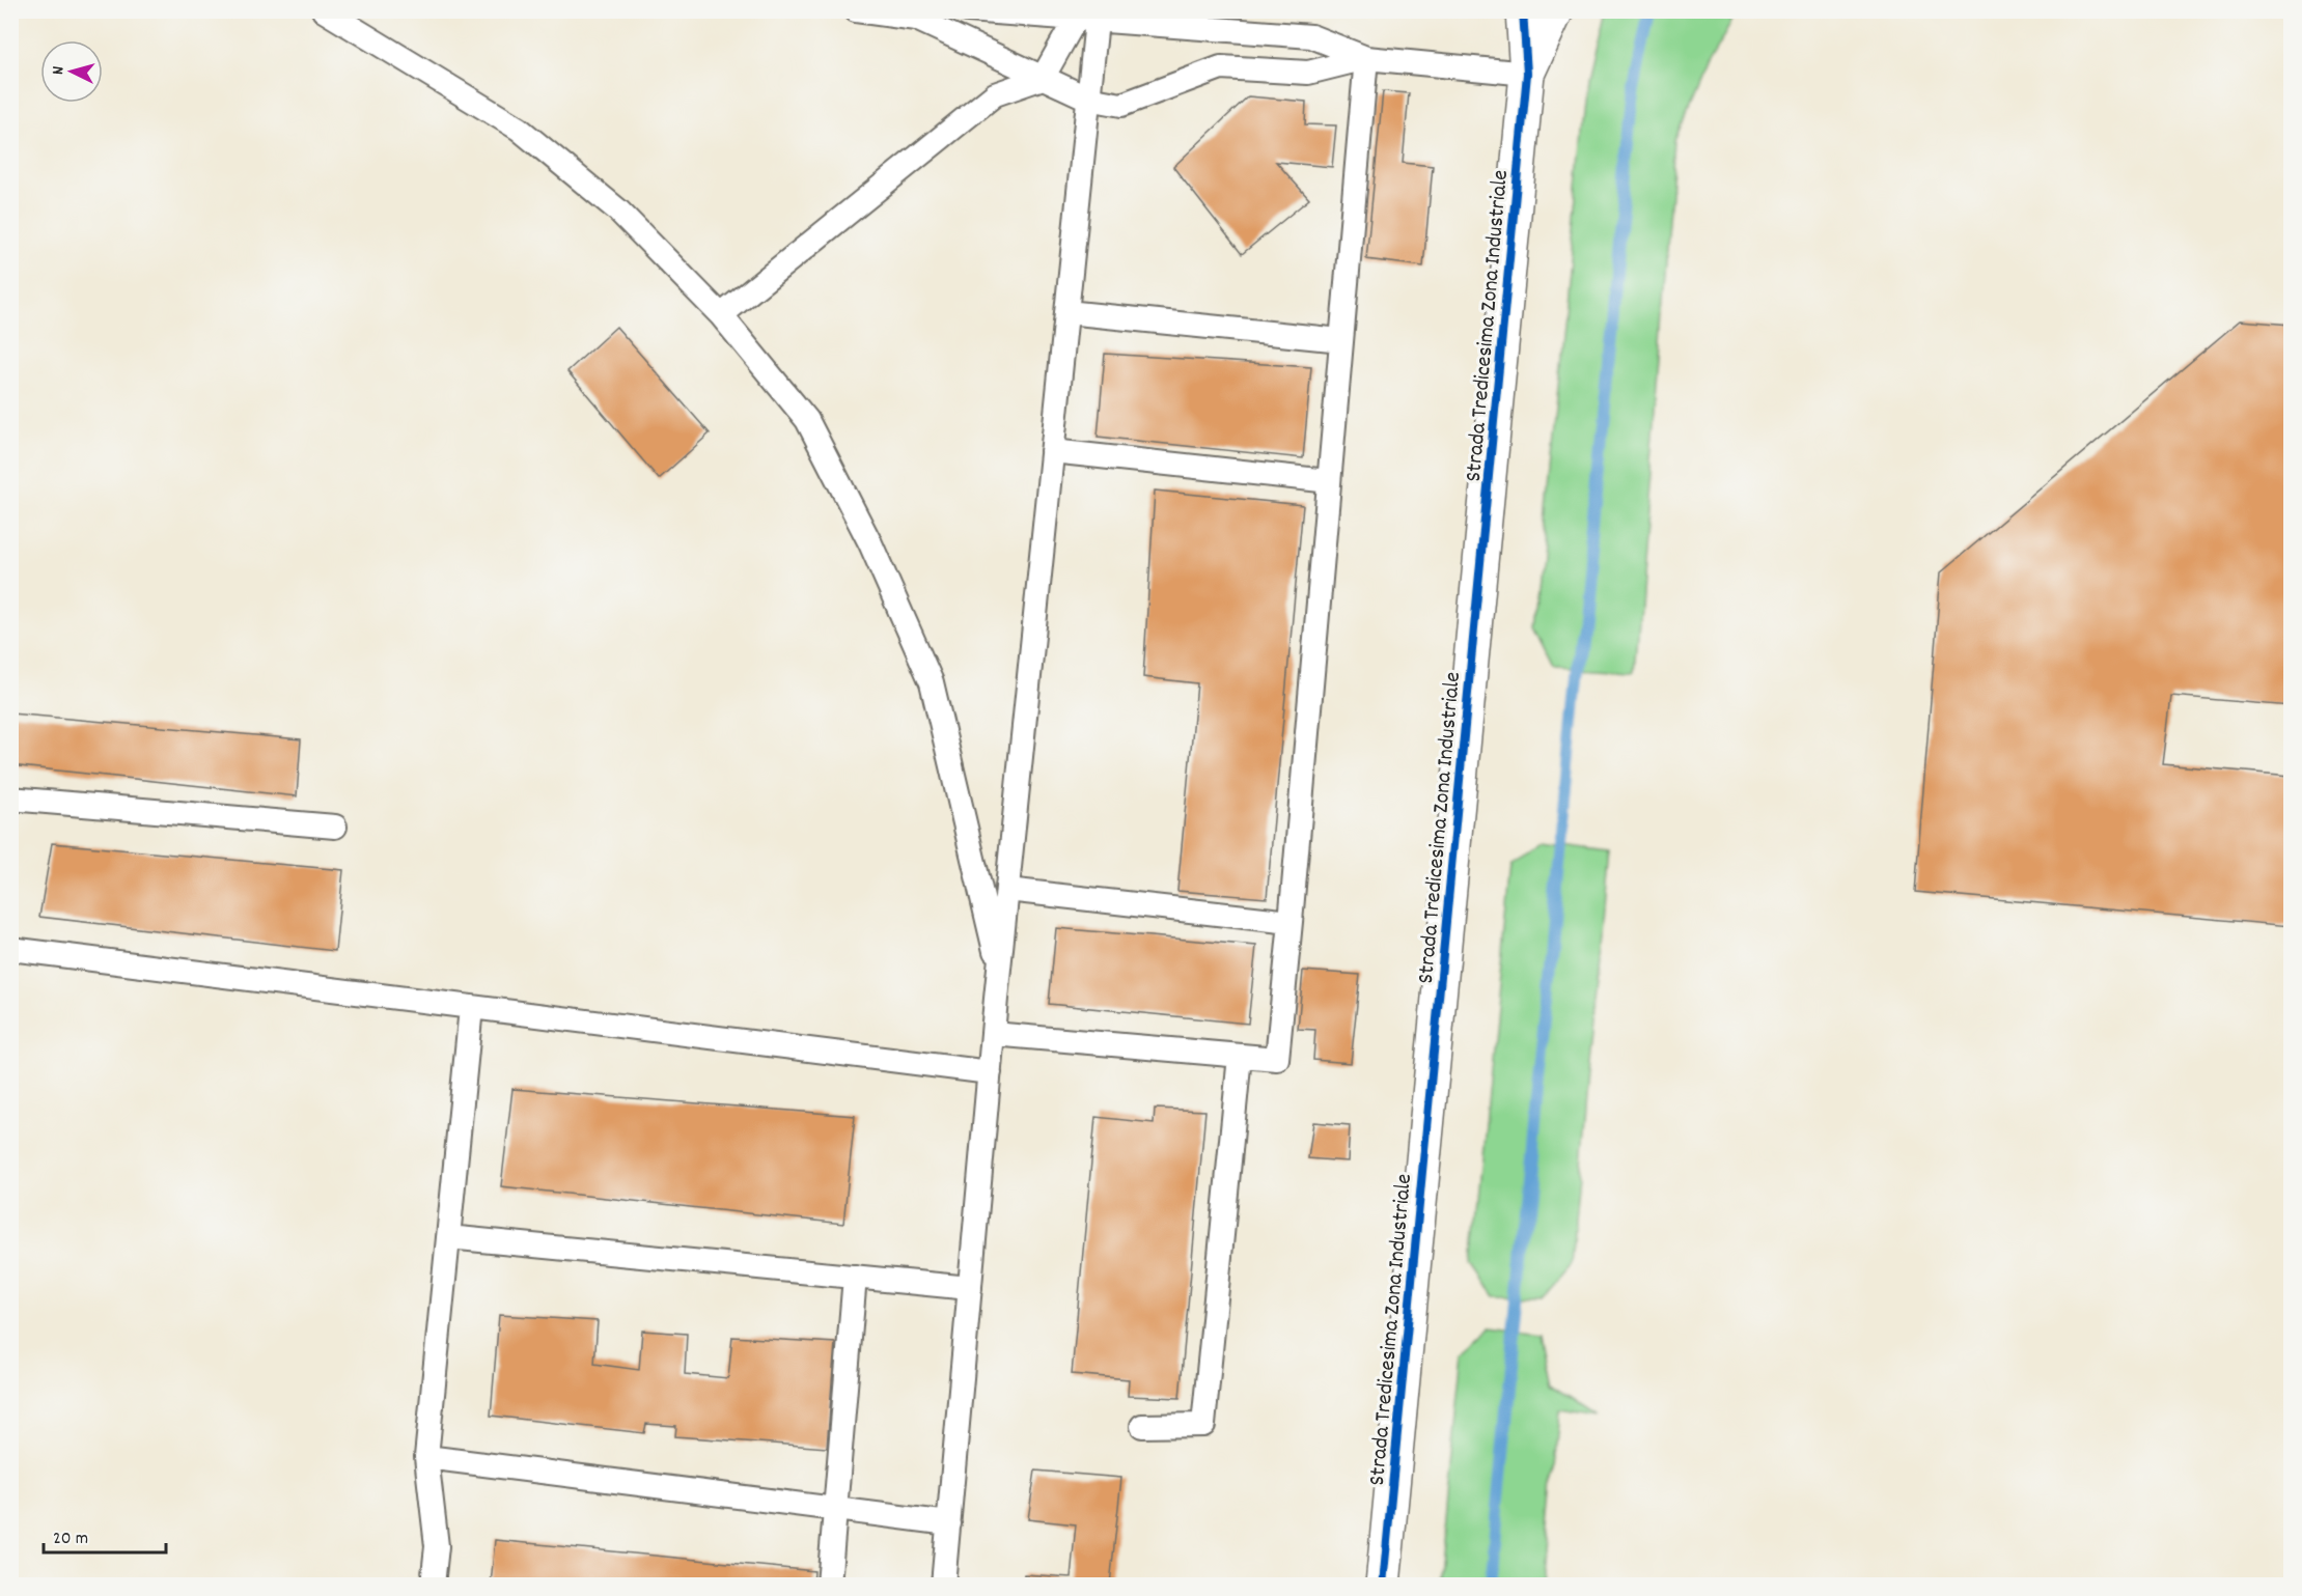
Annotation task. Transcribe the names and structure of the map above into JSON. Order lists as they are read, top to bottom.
{
  "streets": {
    "street": ["Strada Tredicesima Zona Industriale"]
  },
  "scale_bar": "20 m",
  "north": "left"
}
